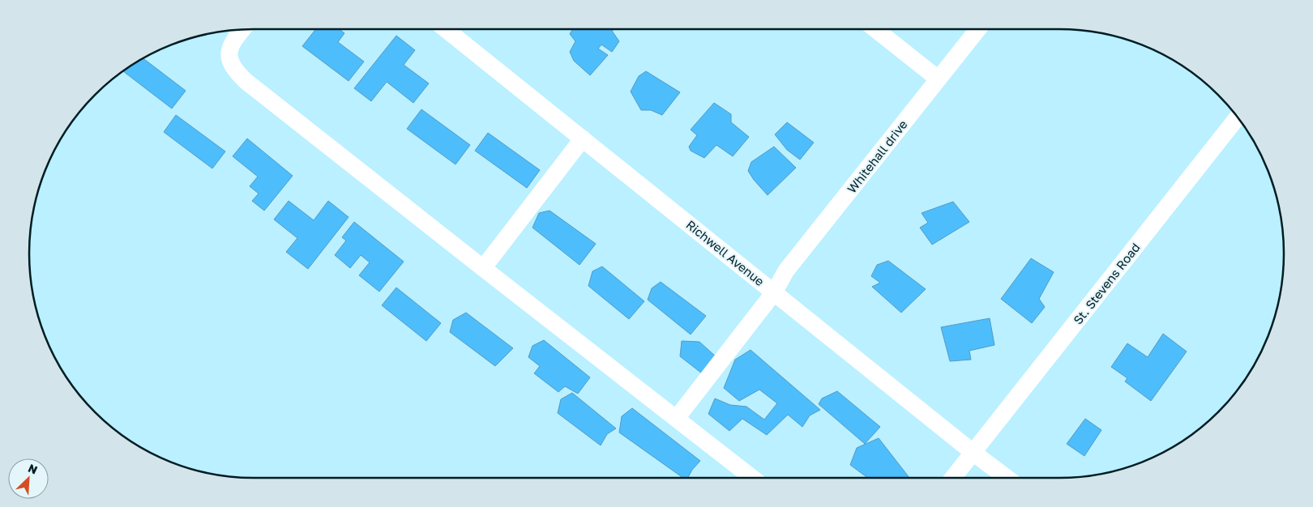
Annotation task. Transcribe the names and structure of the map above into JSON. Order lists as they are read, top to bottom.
{
  "streets": {
    "street": ["Whitehall drive", "Richwell Avenue", "St. Stevens Road"]
  },
  "crossings": [
    ["Whitehall drive", "Richwell Avenue"],
    ["Richwell Avenue", "St. Stevens Road"]
  ],
  "north": "top right"
}
